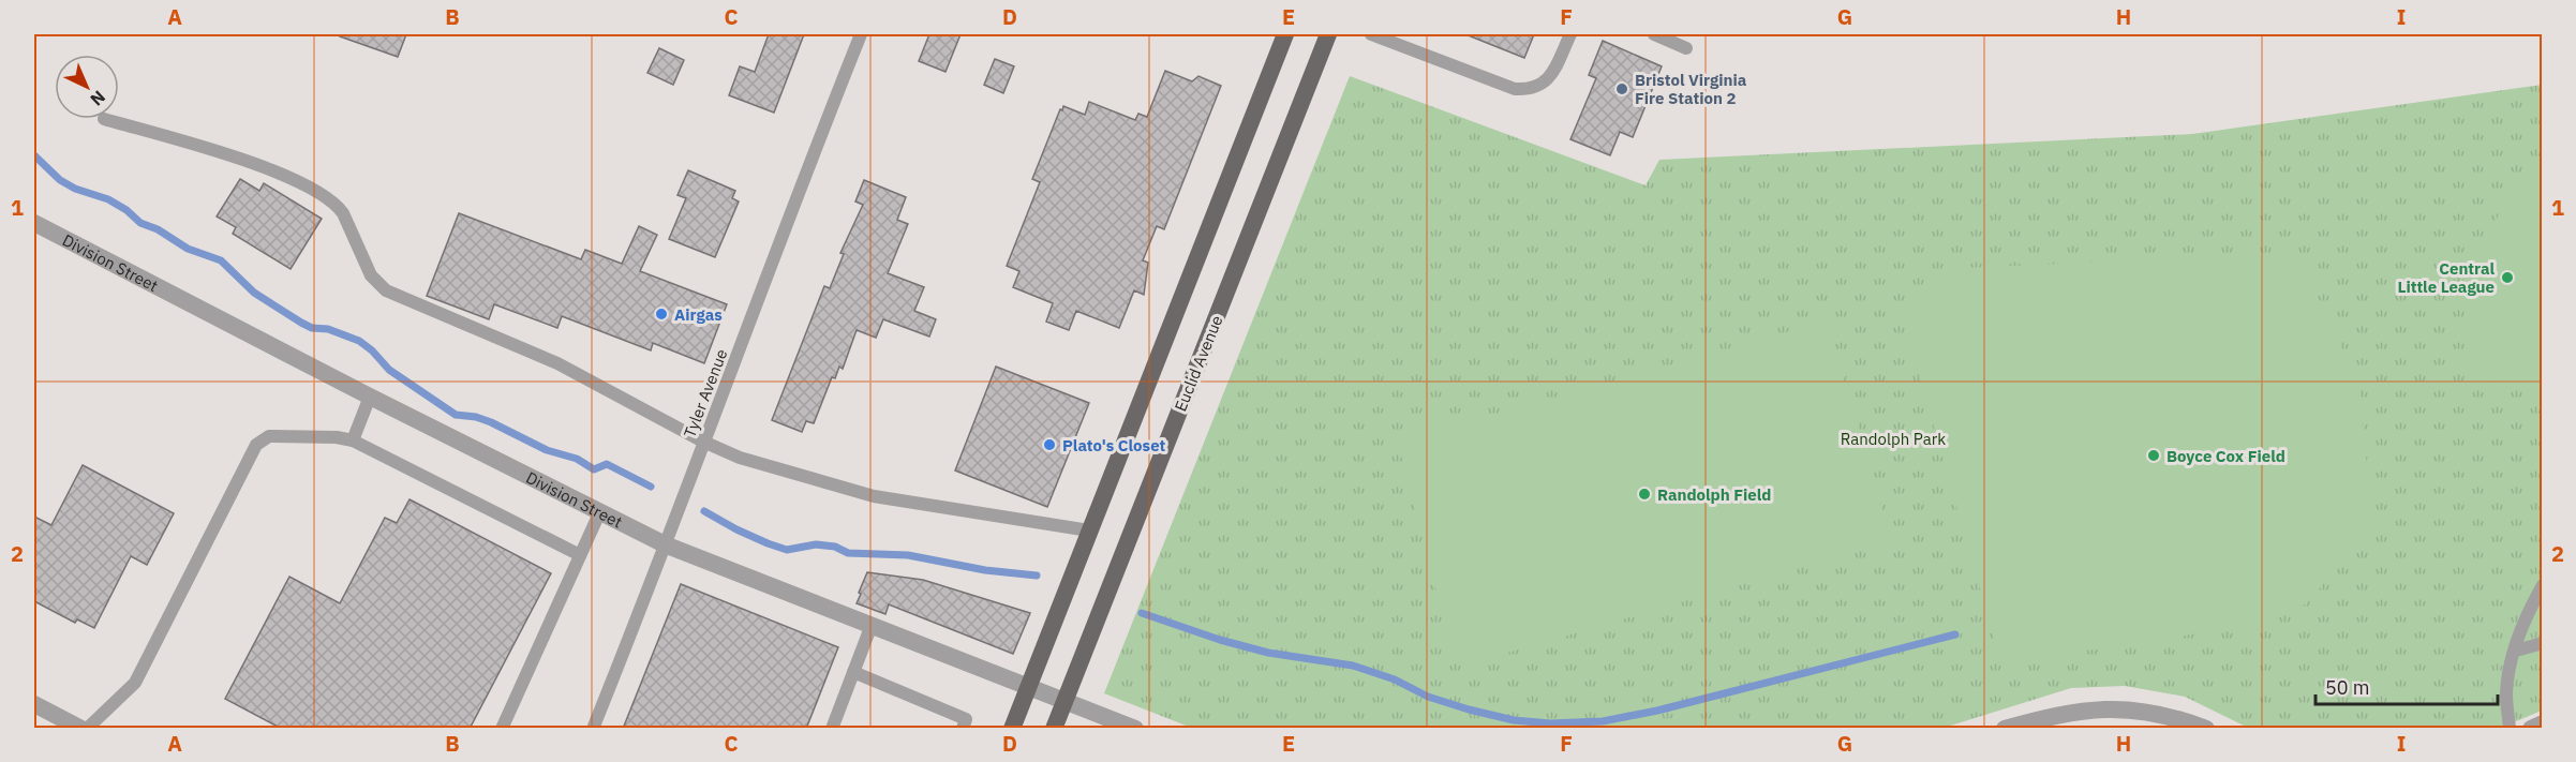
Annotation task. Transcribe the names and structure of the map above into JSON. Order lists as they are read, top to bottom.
{
  "streets": {
    "main road": ["Euclid Avenue"],
    "street": ["Division Street"],
    "lane": ["Tyler Avenue"]
  },
  "crossings": [
    ["Division Street", "Euclid Avenue"],
    ["Division Street", "Tyler Avenue"]
  ],
  "parks": ["Randolph Park"],
  "places": [
    "Bristol Virginia Fire Station 2",
    "Central Little League",
    "Airgas",
    "Plato's Closet",
    "Boyce Cox Field",
    "Randolph Field"
  ],
  "scale_bar": "50 m",
  "north": "bottom right",
  "grid": {
    "columns": [
      "A",
      "B",
      "C",
      "D",
      "E",
      "F",
      "G",
      "H",
      "I"
    ],
    "rows": ["1", "2"]
  }
}
